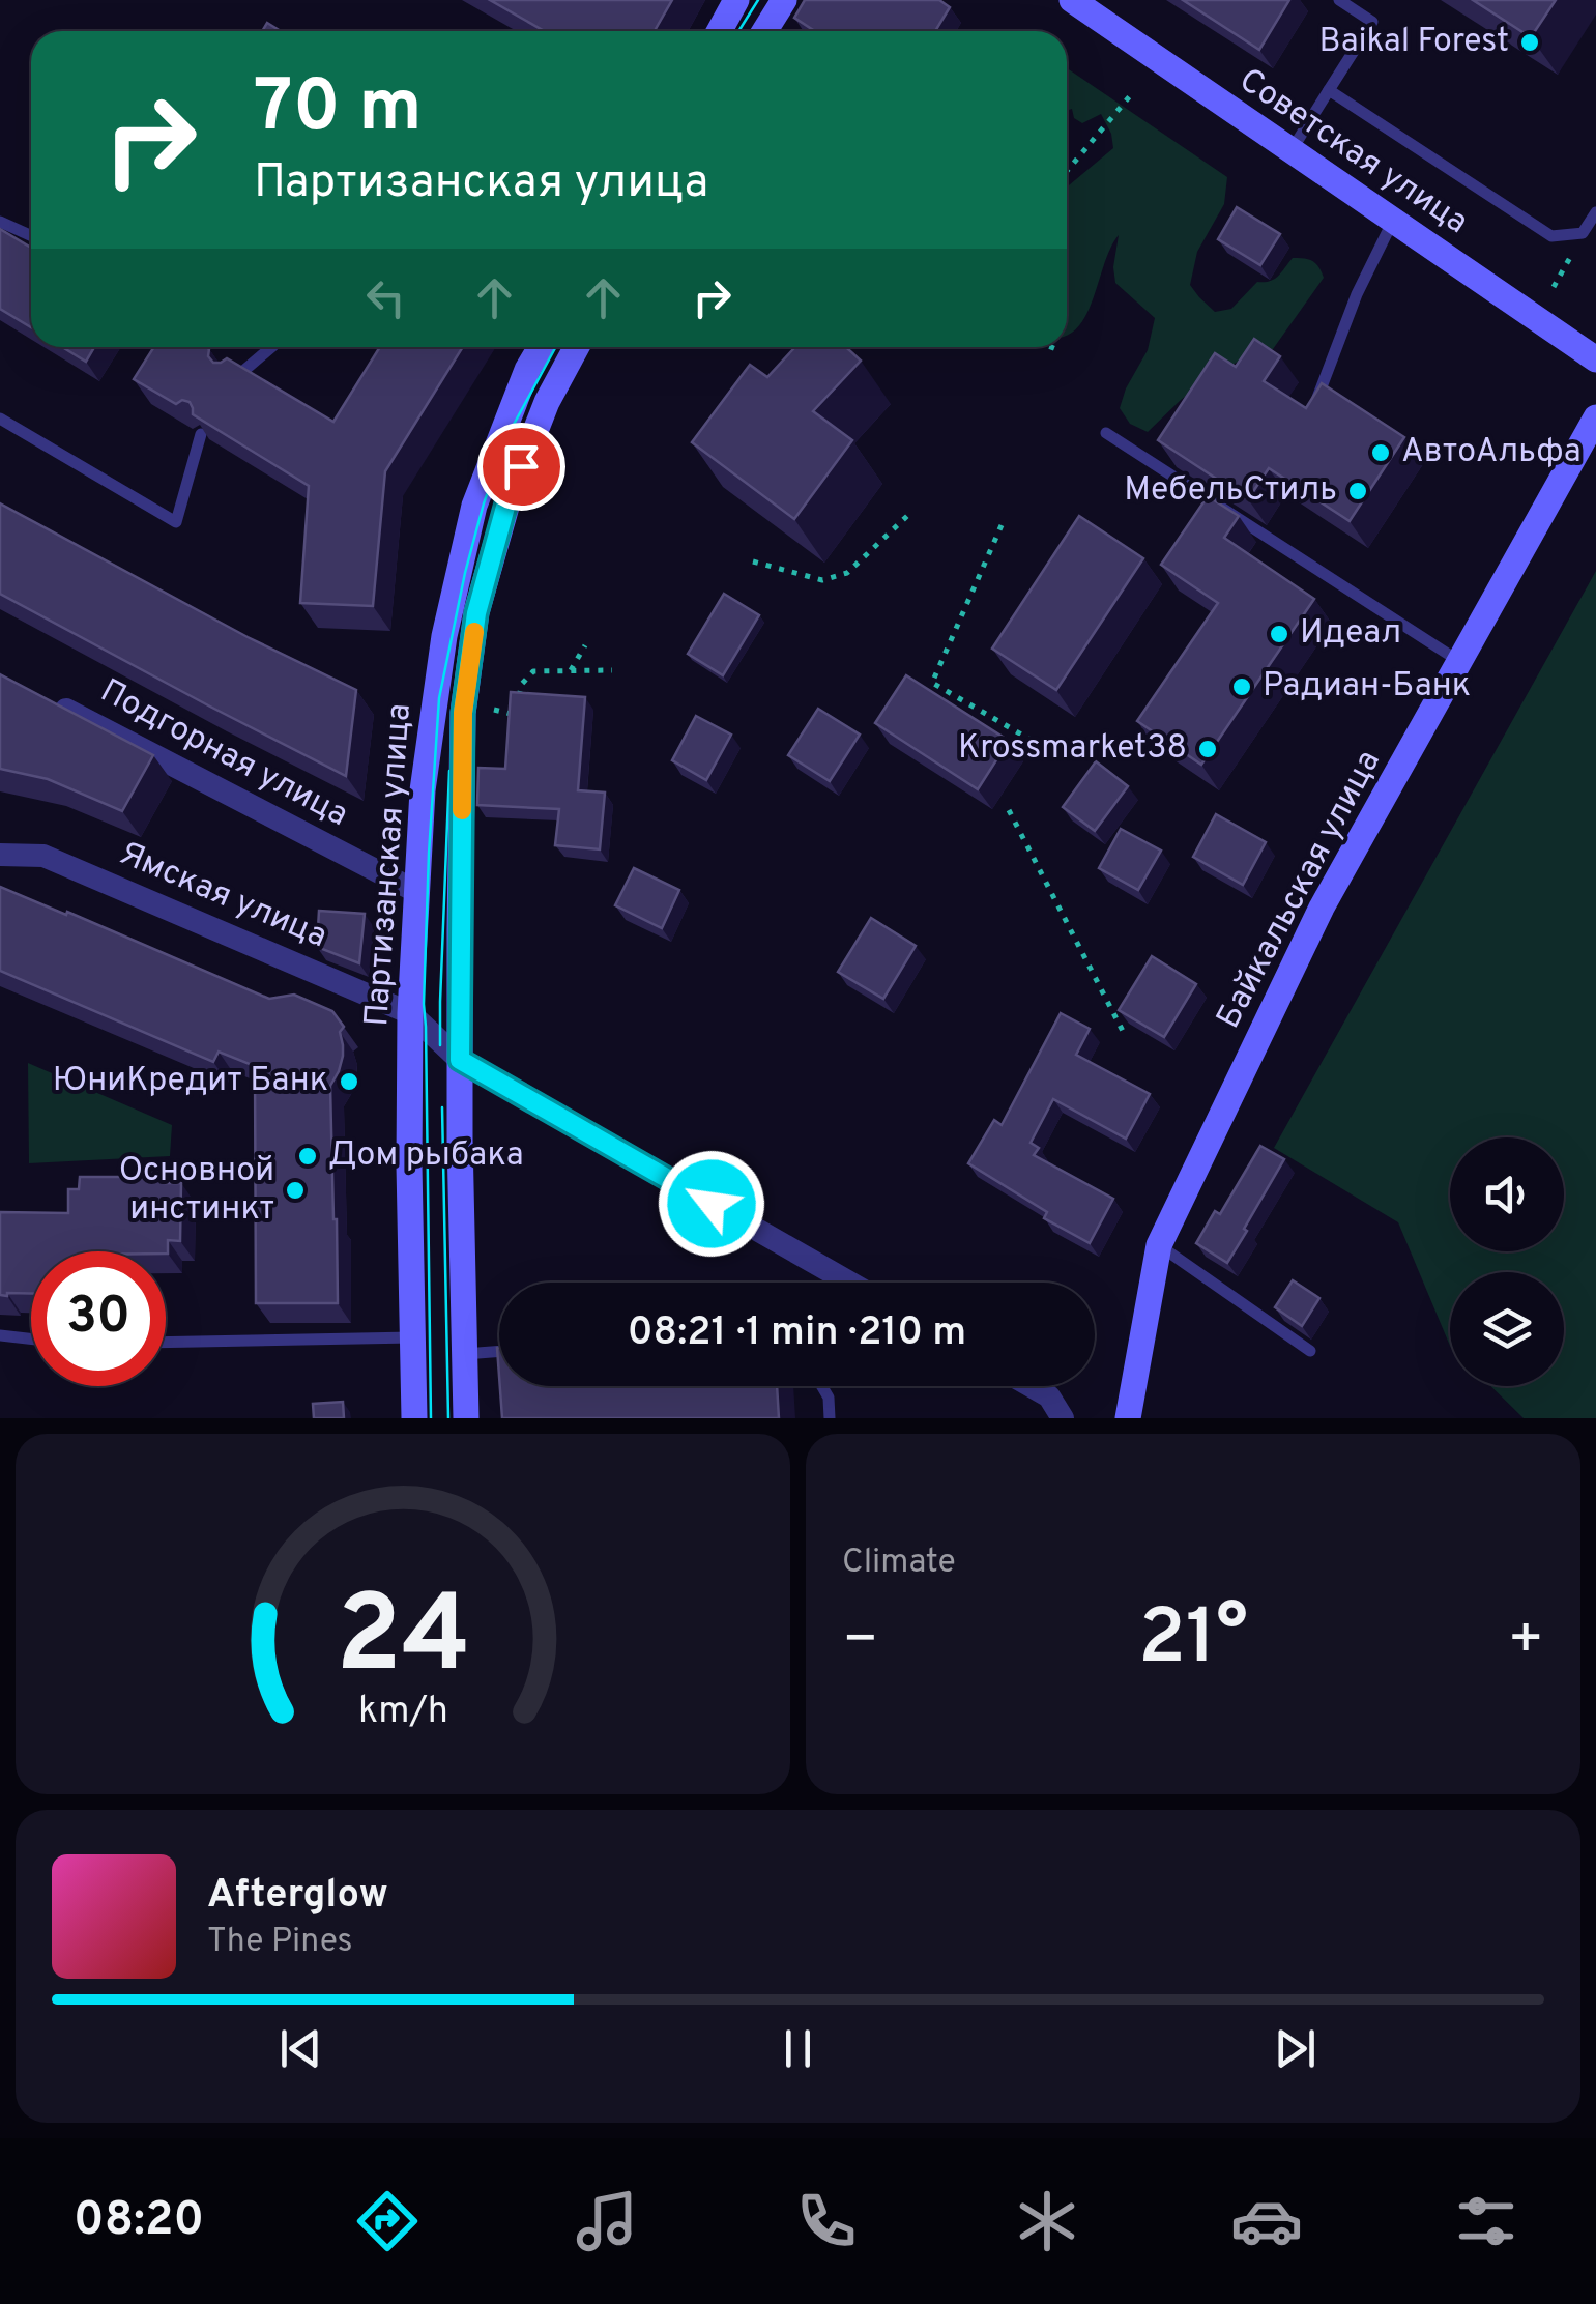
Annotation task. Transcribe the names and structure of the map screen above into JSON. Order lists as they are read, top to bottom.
{
  "streets": {
    "street": [
      "Советская улица",
      "Подгорная улица",
      "Партизанская улица",
      "Байкальская улица",
      "Ямская улица"
    ]
  },
  "crossings": [
    ["Подгорная улица", "Партизанская улица"],
    ["Партизанская улица", "Ямская улица"]
  ],
  "places": [
    "Baikal Forest",
    "АвтоАльфа",
    "МебельСтиль",
    "Идеал",
    "Радиан-Банк",
    "Krossmarket38",
    "ЮниКредит Банк",
    "Дом рыбака",
    "Основной инстинкт"
  ],
  "page": {
    "turn": ["70 m", "Партизанская улица"],
    "limit": "30",
    "trip": "08:21 · 1 min · 210 m",
    "tile": "Climate",
    "heat": ["−", "21°", "+"],
    "song": ["Afterglow", "The Pines"],
    "tabs": "08:20",
    "gauge": ["24", "km/h"]
  }
}
